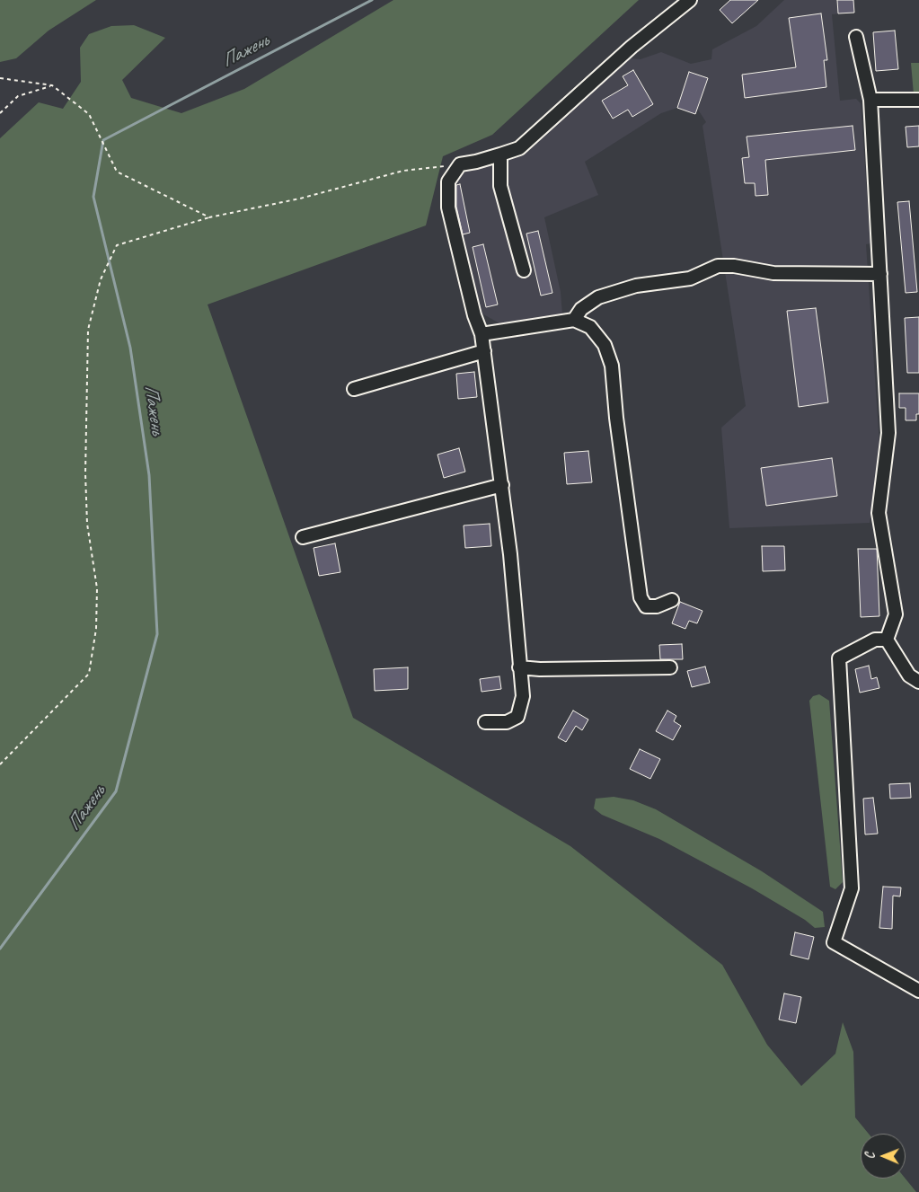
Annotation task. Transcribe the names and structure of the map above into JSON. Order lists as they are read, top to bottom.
{
  "water": ["Пажень"],
  "north": "left"
}
